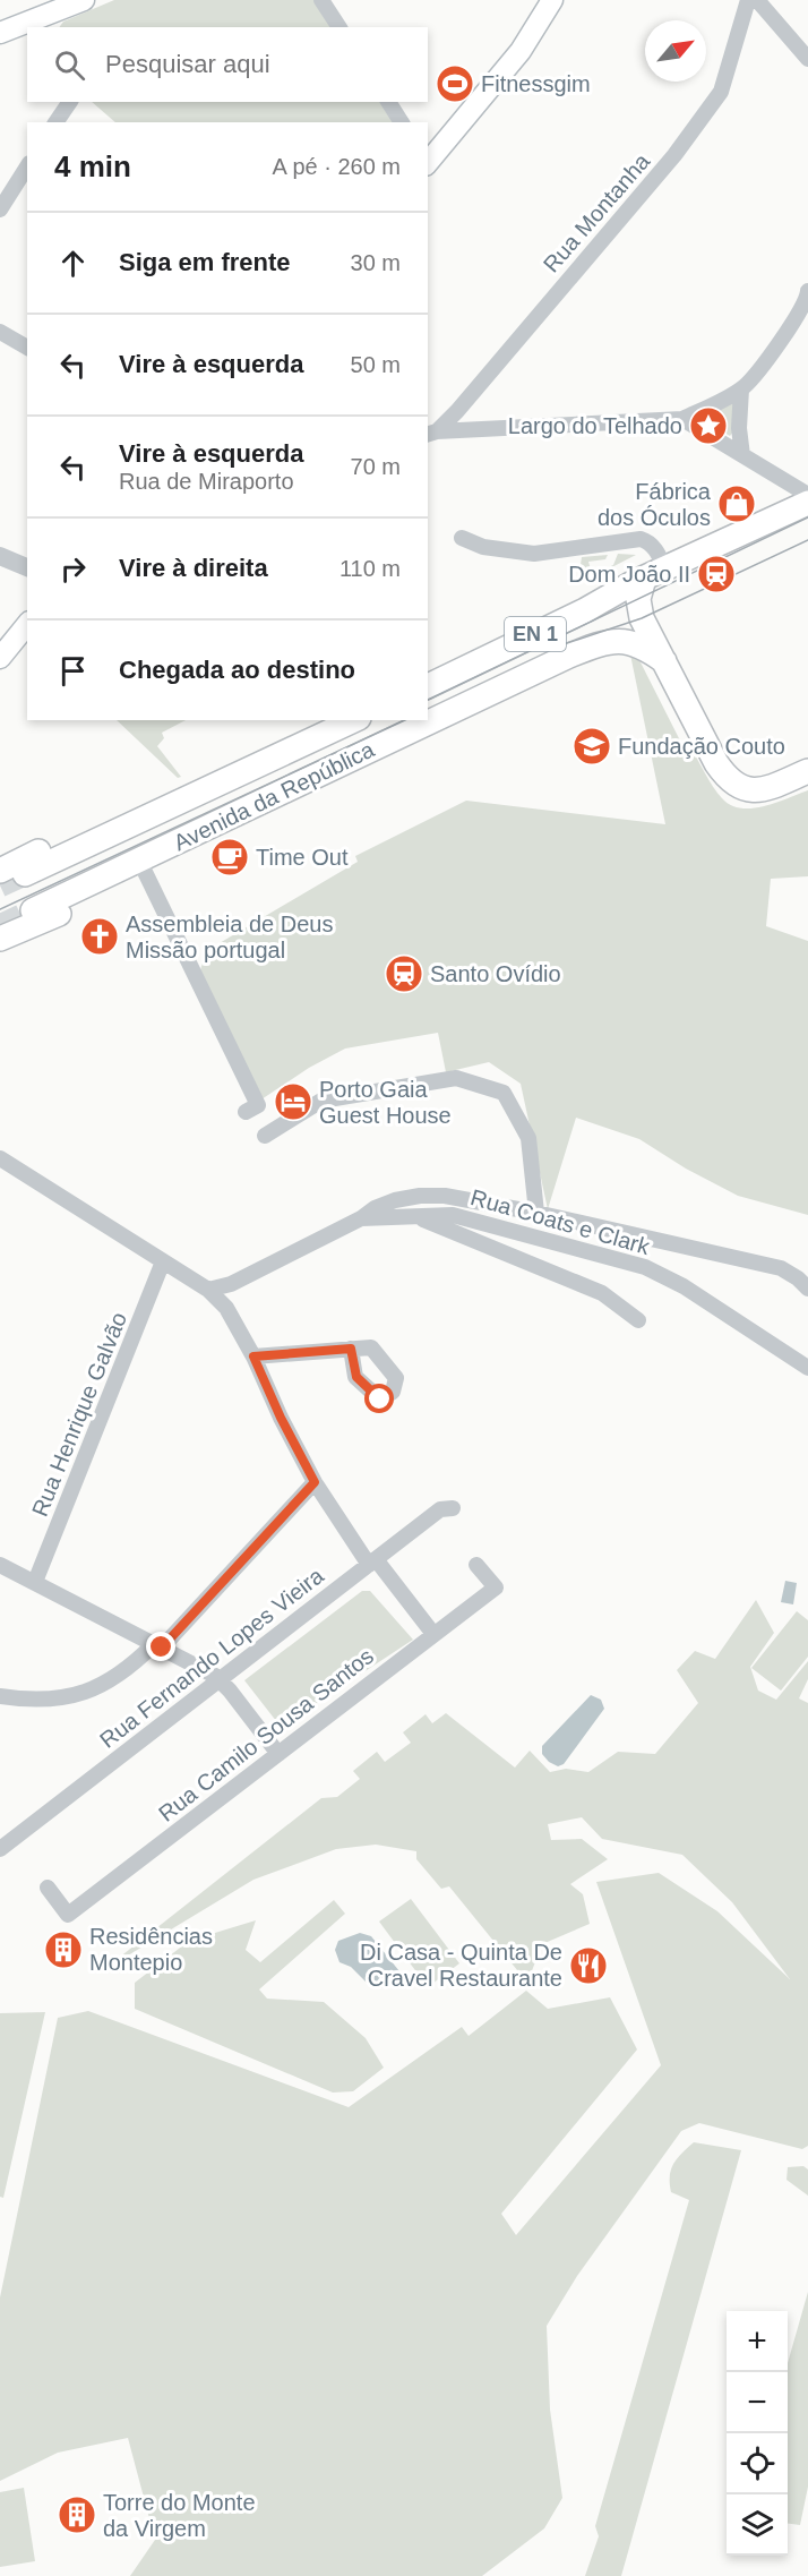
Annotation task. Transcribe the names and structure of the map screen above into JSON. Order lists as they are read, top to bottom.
{
  "streets": {
    "main road": ["EN 1", "Avenida da República"],
    "street": [
      "Rua Montanha",
      "Rua Coats e Clark",
      "Rua Henrique Galvão",
      "Rua Fernando Lopes Vieira",
      "Rua Camilo Sousa Santos"
    ]
  },
  "crossings": [
    ["EN 1", "Avenida da República"]
  ],
  "places": {
    "sports": ["Fitnessgim"],
    "place": ["Largo do Telhado"],
    "shop": ["Fábrica dos Óculos"],
    "station": ["Dom João II", "Santo Ovídio"],
    "school or university": ["Fundação Couto"],
    "cafe": ["Time Out"],
    "church": ["Assembleia de Deus Missão portugal"],
    "hotel": ["Porto Gaia Guest House"],
    "building": ["Residências Montepio", "Torre do Monte da Virgem"],
    "restaurant": ["Di Casa - Quinta De Cravel Restaurante"]
  },
  "north": "top right",
  "page": {
    "search": "Pesquisar aqui",
    "heading": ["4 min", "A pé · 260 m"],
    "list": [
      ["Siga em frente", "30 m"],
      ["Vire à esquerda", "50 m"],
      ["Vire à esquerda", "Rua de Miraporto", "70 m"],
      ["Vire à direita", "110 m"],
      "Chegada ao destino"
    ],
    "map_buttons": ["+", "−"]
  }
}
